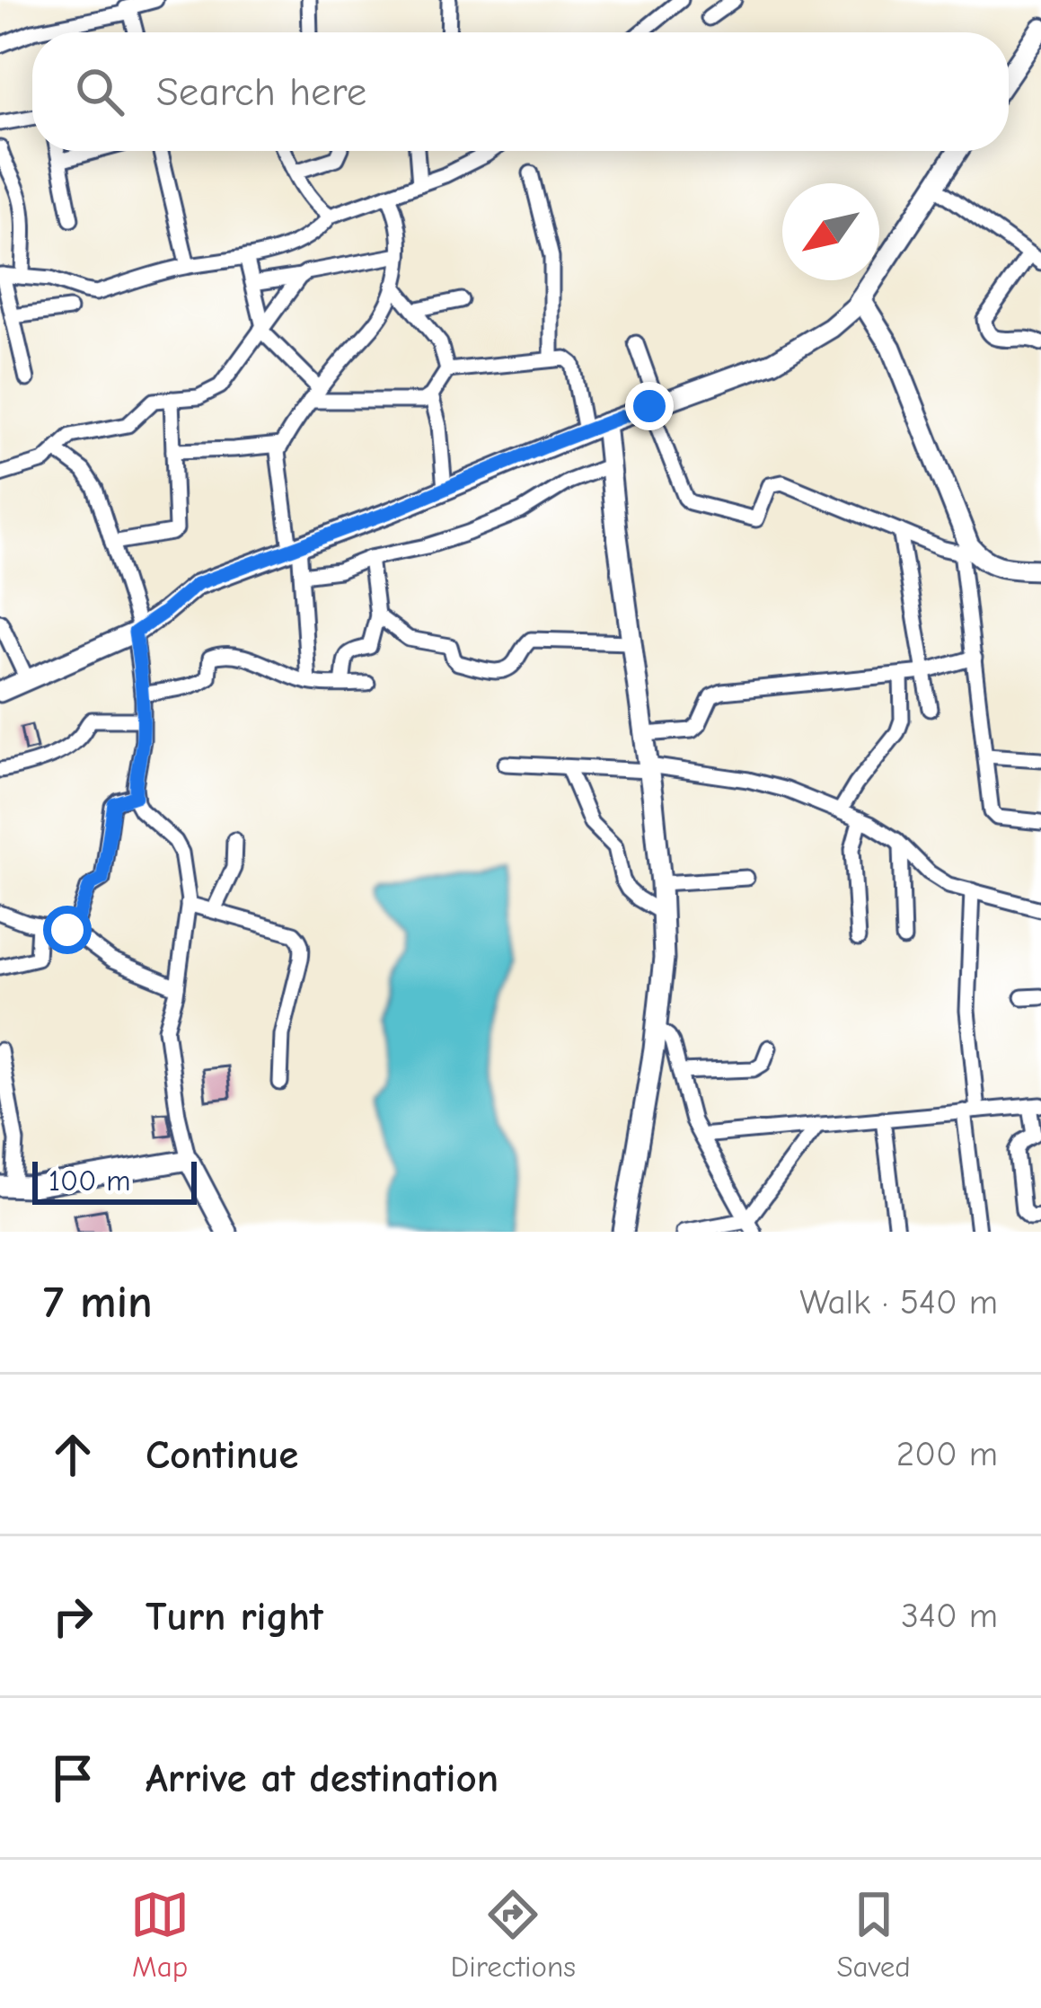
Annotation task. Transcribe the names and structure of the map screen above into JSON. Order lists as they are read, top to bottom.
{
  "scale_bar": "100 m",
  "north": "bottom left",
  "page": {
    "search": "Search here",
    "scale": "100 m",
    "heading": ["7 min", "Walk · 540 m"],
    "list": [
      ["Continue", "200 m"],
      ["Turn right", "340 m"],
      "Arrive at destination"
    ],
    "nav": ["Map", "Directions", "Saved"]
  }
}
